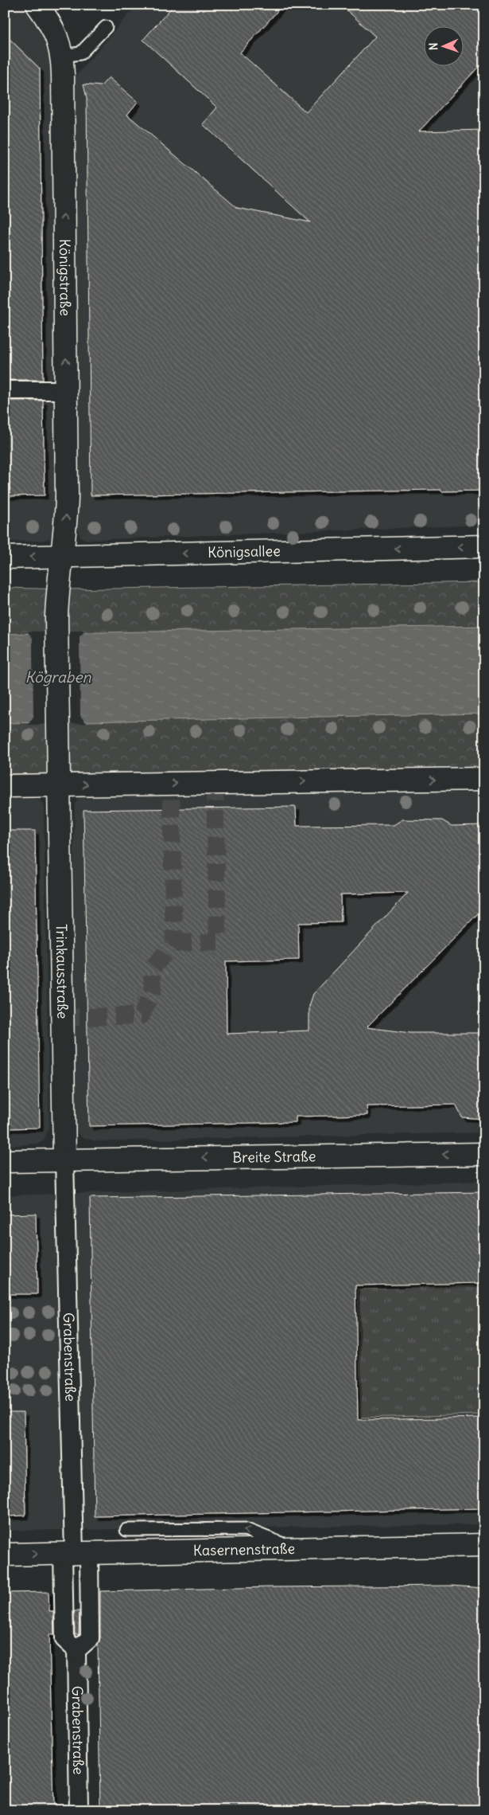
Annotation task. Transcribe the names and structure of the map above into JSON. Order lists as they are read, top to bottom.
{
  "streets": {
    "street": [
      "Königstraße",
      "Königsallee",
      "Trinkausstraße",
      "Breite Straße",
      "Grabenstraße",
      "Kasernenstraße"
    ]
  },
  "crossings": [
    ["Königstraße", "Königsallee"],
    ["Königstraße", "Trinkausstraße"],
    ["Trinkausstraße", "Breite Straße"],
    ["Trinkausstraße", "Grabenstraße"],
    ["Breite Straße", "Grabenstraße"],
    ["Grabenstraße", "Kasernenstraße"]
  ],
  "one_way": ["Königstraße", "Königsallee", "Breite Straße"],
  "water": ["Kögraben"],
  "north": "left"
}
